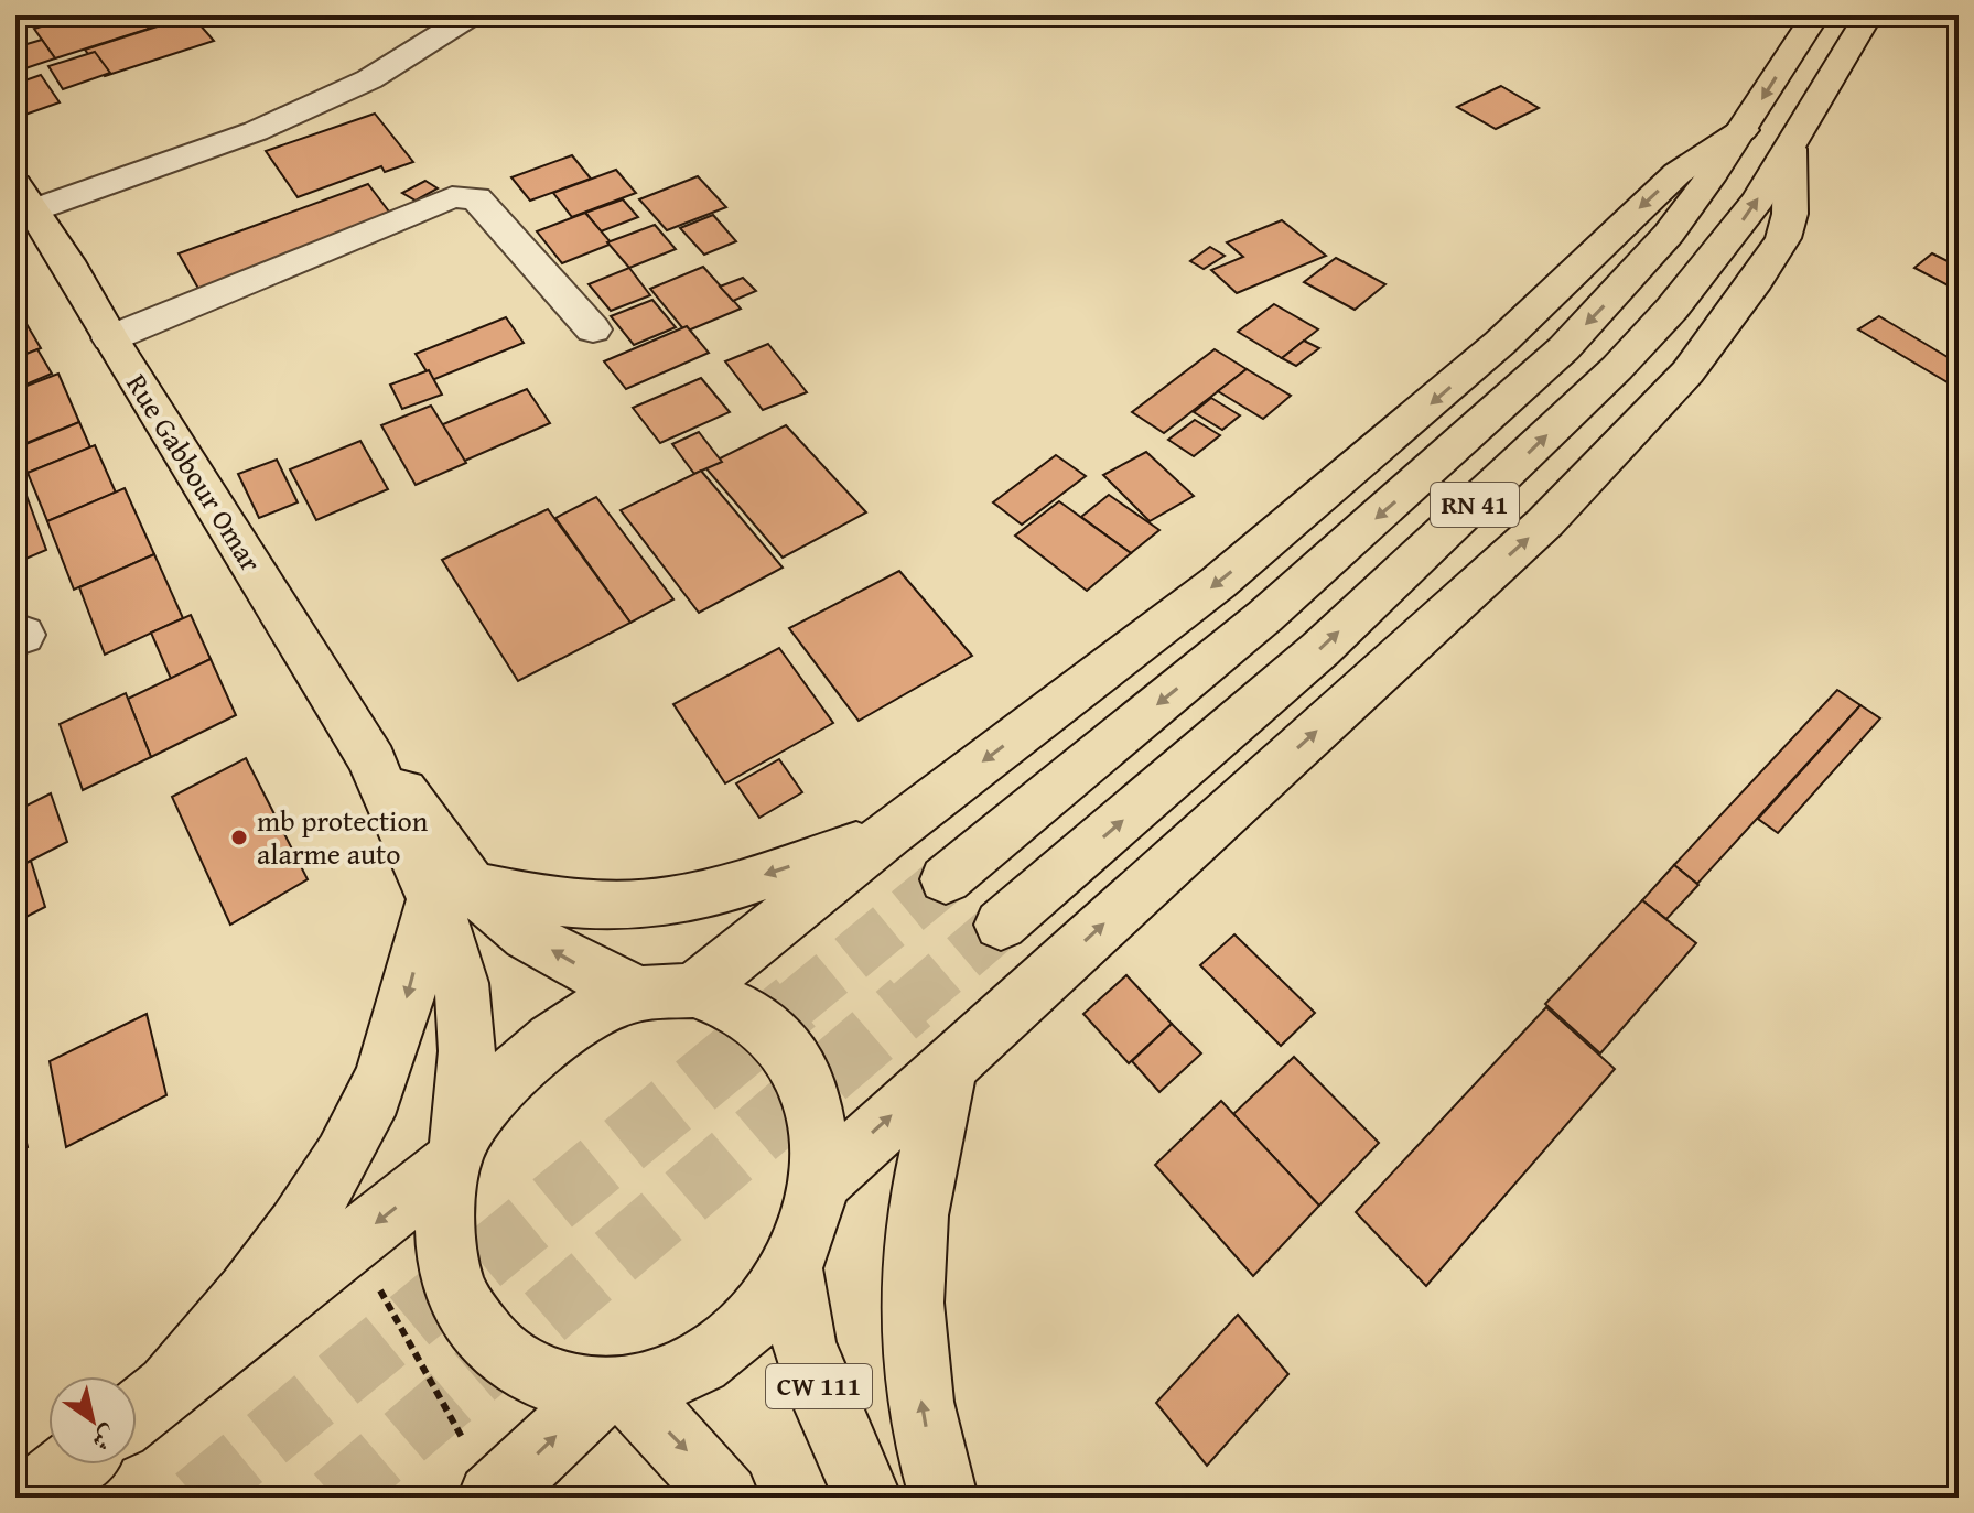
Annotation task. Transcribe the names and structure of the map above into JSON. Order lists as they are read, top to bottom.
{
  "streets": {
    "main road": ["Rue Gabbour Omar", "RN 41", "CW 111"]
  },
  "crossings": [
    ["Rue Gabbour Omar", "CW 111"]
  ],
  "places": ["mb protection alarme auto"],
  "north": "bottom right"
}
